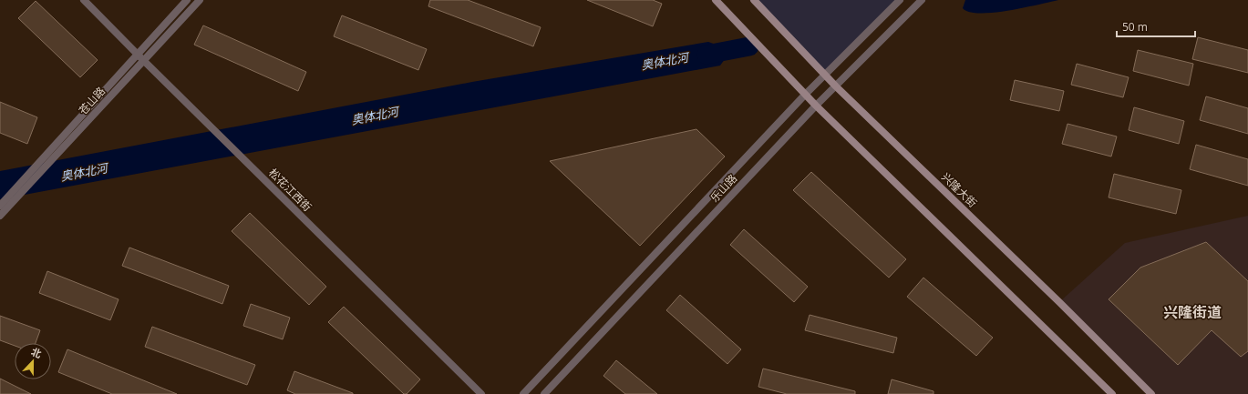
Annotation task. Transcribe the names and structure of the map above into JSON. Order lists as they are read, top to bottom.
{
  "streets": {
    "main road": ["兴隆大街"],
    "street": ["苍山路", "乐山路", "松花江西街"]
  },
  "crossings": [
    ["苍山路", "松花江西街"],
    ["乐山路", "兴隆大街"]
  ],
  "districts": ["兴隆街道"],
  "water": ["奥体北河"],
  "scale_bar": "50 m",
  "north": "top"
}
